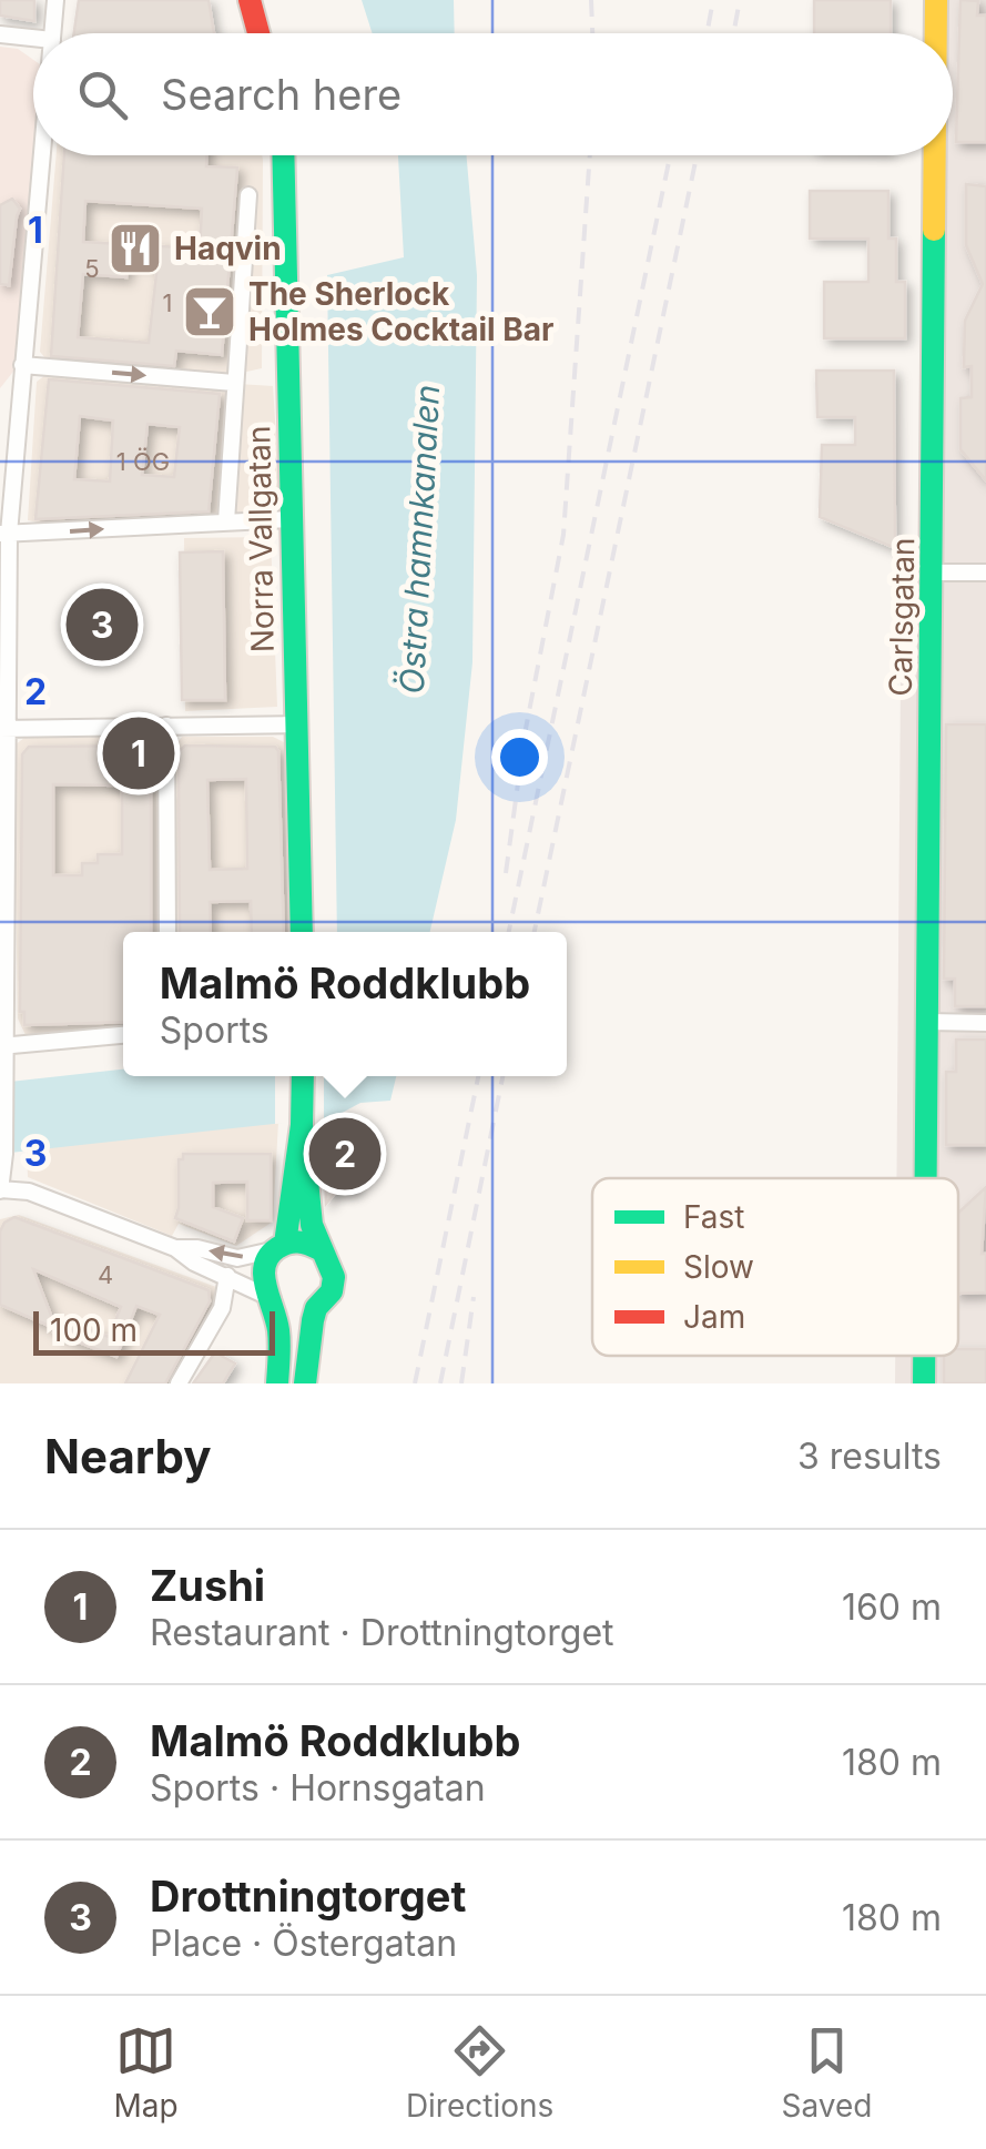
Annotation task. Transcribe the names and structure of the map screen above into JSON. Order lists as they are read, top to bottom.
{
  "streets": {
    "main road": ["Norra Vallgatan", "Carlsgatan"]
  },
  "water": ["Östra hamnkanalen"],
  "places": {
    "restaurant": ["Haqvin"],
    "bar": ["The Sherlock Holmes Cocktail Bar"]
  },
  "house_numbers": [
    "5",
    "1",
    "1 ÖG",
    "4"
  ],
  "legend": ["Fast", "Slow", "Jam"],
  "scale_bar": "100 m",
  "page": {
    "search": "Search here",
    "pins": ["3", "1", "2"],
    "popup": ["Malmö Roddklubb", "Sports"],
    "scale": "100 m",
    "heading": ["Nearby", "3 results"],
    "list": [
      {
        "mark": "1",
        "name": "Zushi",
        "note": "Restaurant · Drottningtorget",
        "value": "160 m"
      },
      {
        "mark": "2",
        "name": "Malmö Roddklubb",
        "note": "Sports · Hornsgatan",
        "value": "180 m"
      },
      {
        "mark": "3",
        "name": "Drottningtorget",
        "note": "Place · Östergatan",
        "value": "180 m"
      }
    ],
    "nav": ["Map", "Directions", "Saved"]
  },
  "grid": {
    "rows": ["1", "2", "3"]
  }
}
